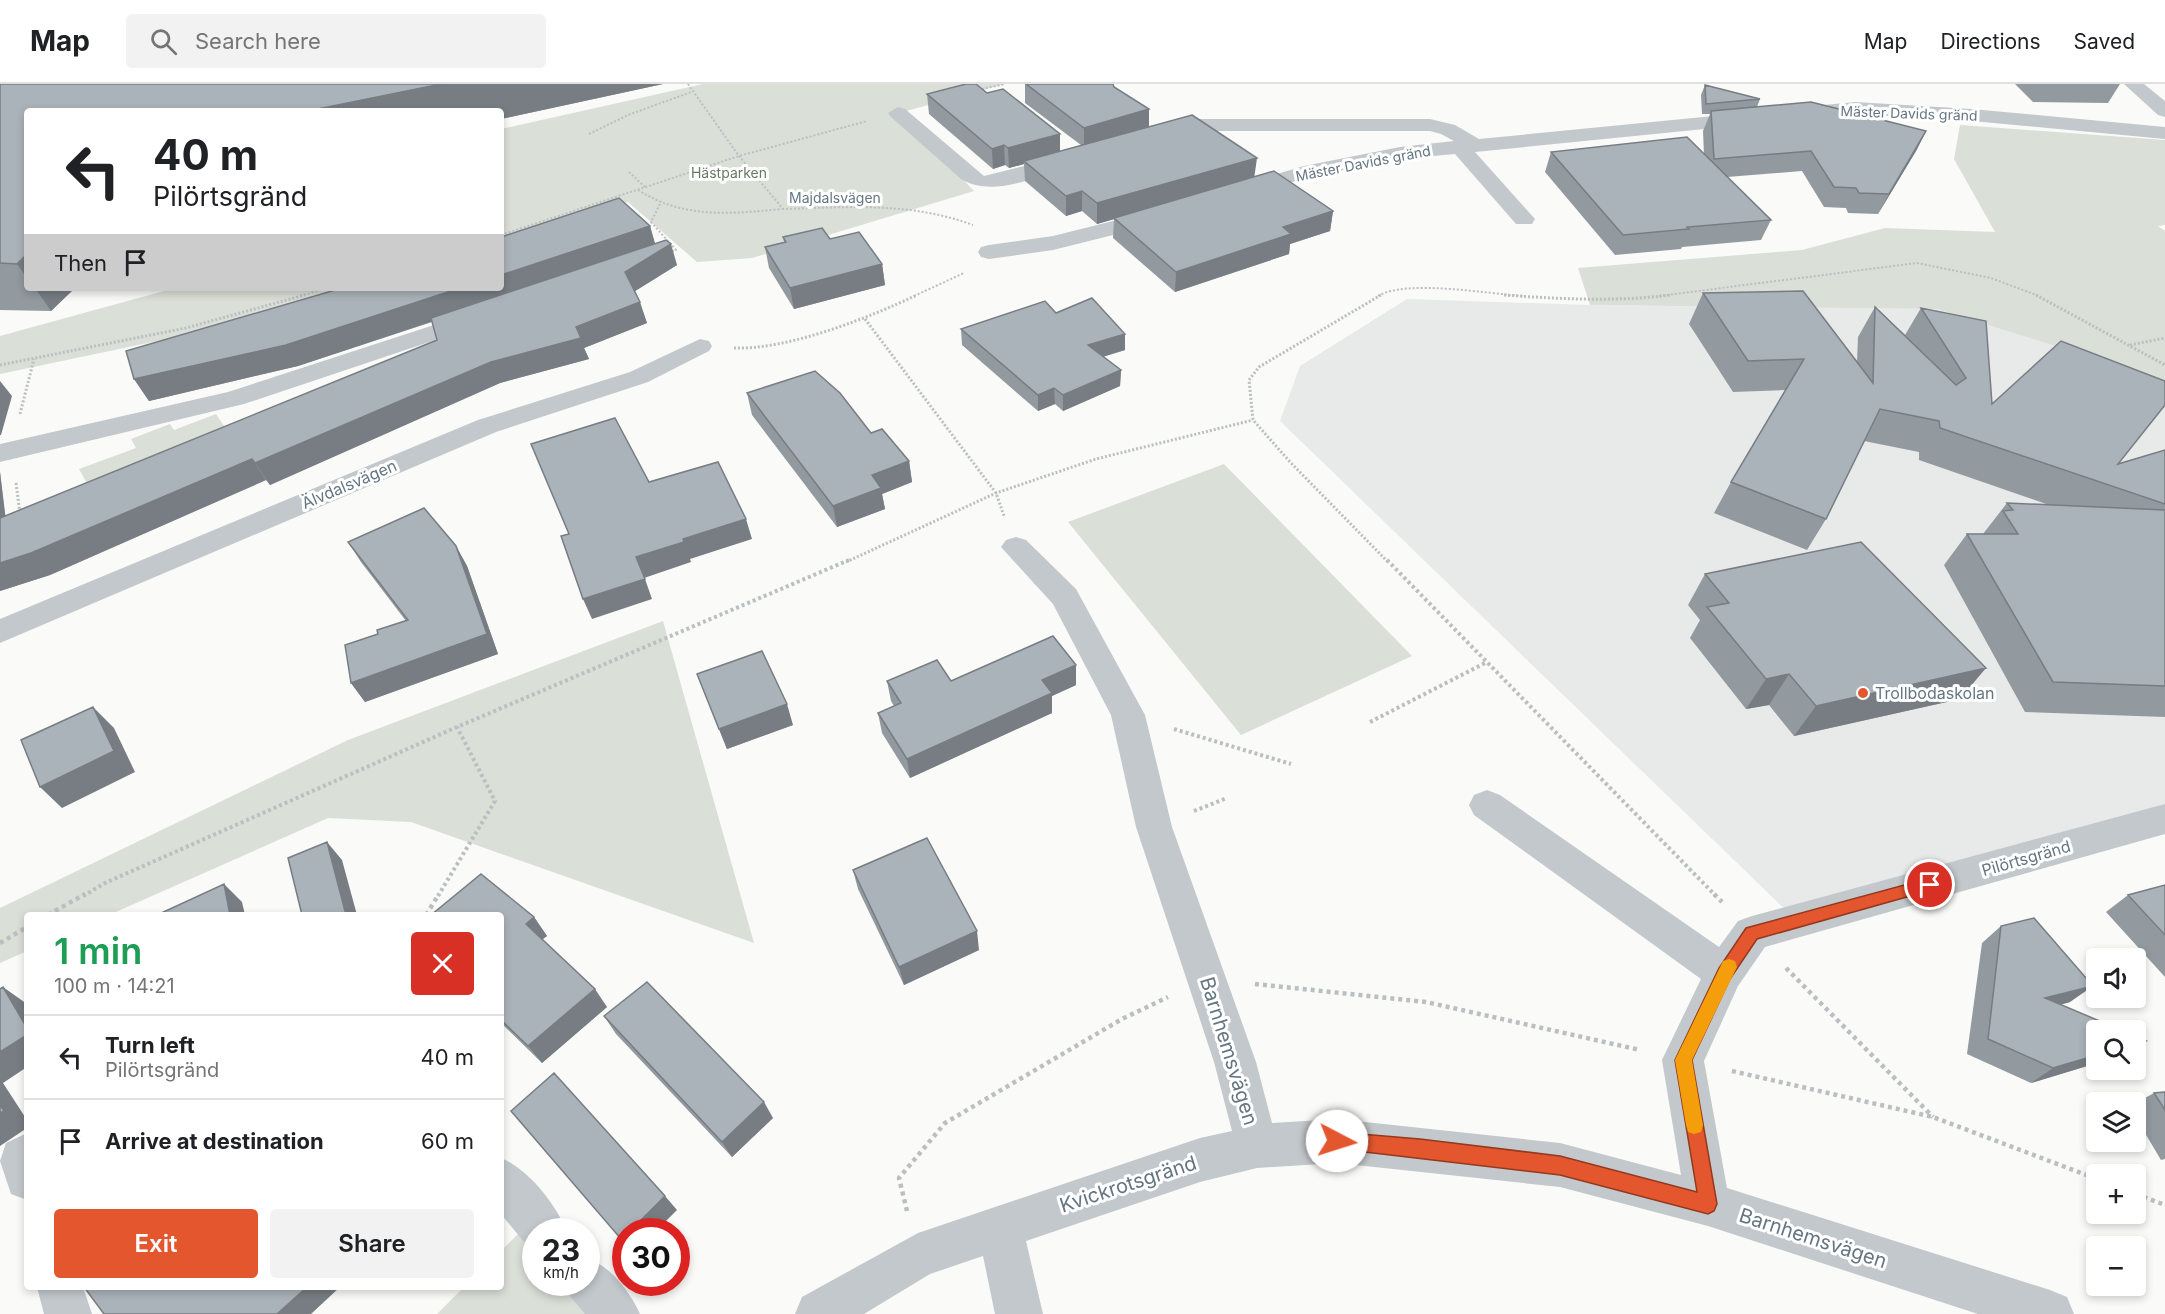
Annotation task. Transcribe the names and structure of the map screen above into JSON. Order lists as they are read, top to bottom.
{
  "streets": {
    "street": [
      "Mäster Davids gränd",
      "Älvdalsvägen",
      "Pilörtsgränd",
      "Barnhemsvägen",
      "Kvickrotsgränd"
    ],
    "path": ["Majdalsvägen"]
  },
  "crossings": [
    ["Barnhemsvägen", "Kvickrotsgränd"]
  ],
  "parks": ["Hästparken"],
  "places": ["Trollbodaskolan"],
  "page": {
    "header": "Map",
    "search": "Search here",
    "nav": ["Map", "Directions", "Saved"],
    "turn": ["40 m", "Pilörtsgränd"],
    "then": "Then",
    "heading": ["1 min", "100 m · 14:21"],
    "map_buttons": ["+", "−"],
    "list": [
      {
        "name": "Turn left",
        "note": "Pilörtsgränd",
        "value": "40 m"
      },
      {
        "name": "Arrive at destination",
        "value": "60 m"
      }
    ],
    "buttons": ["Exit", "Share"],
    "speed": "23 km/h",
    "limit": "30"
  }
}
